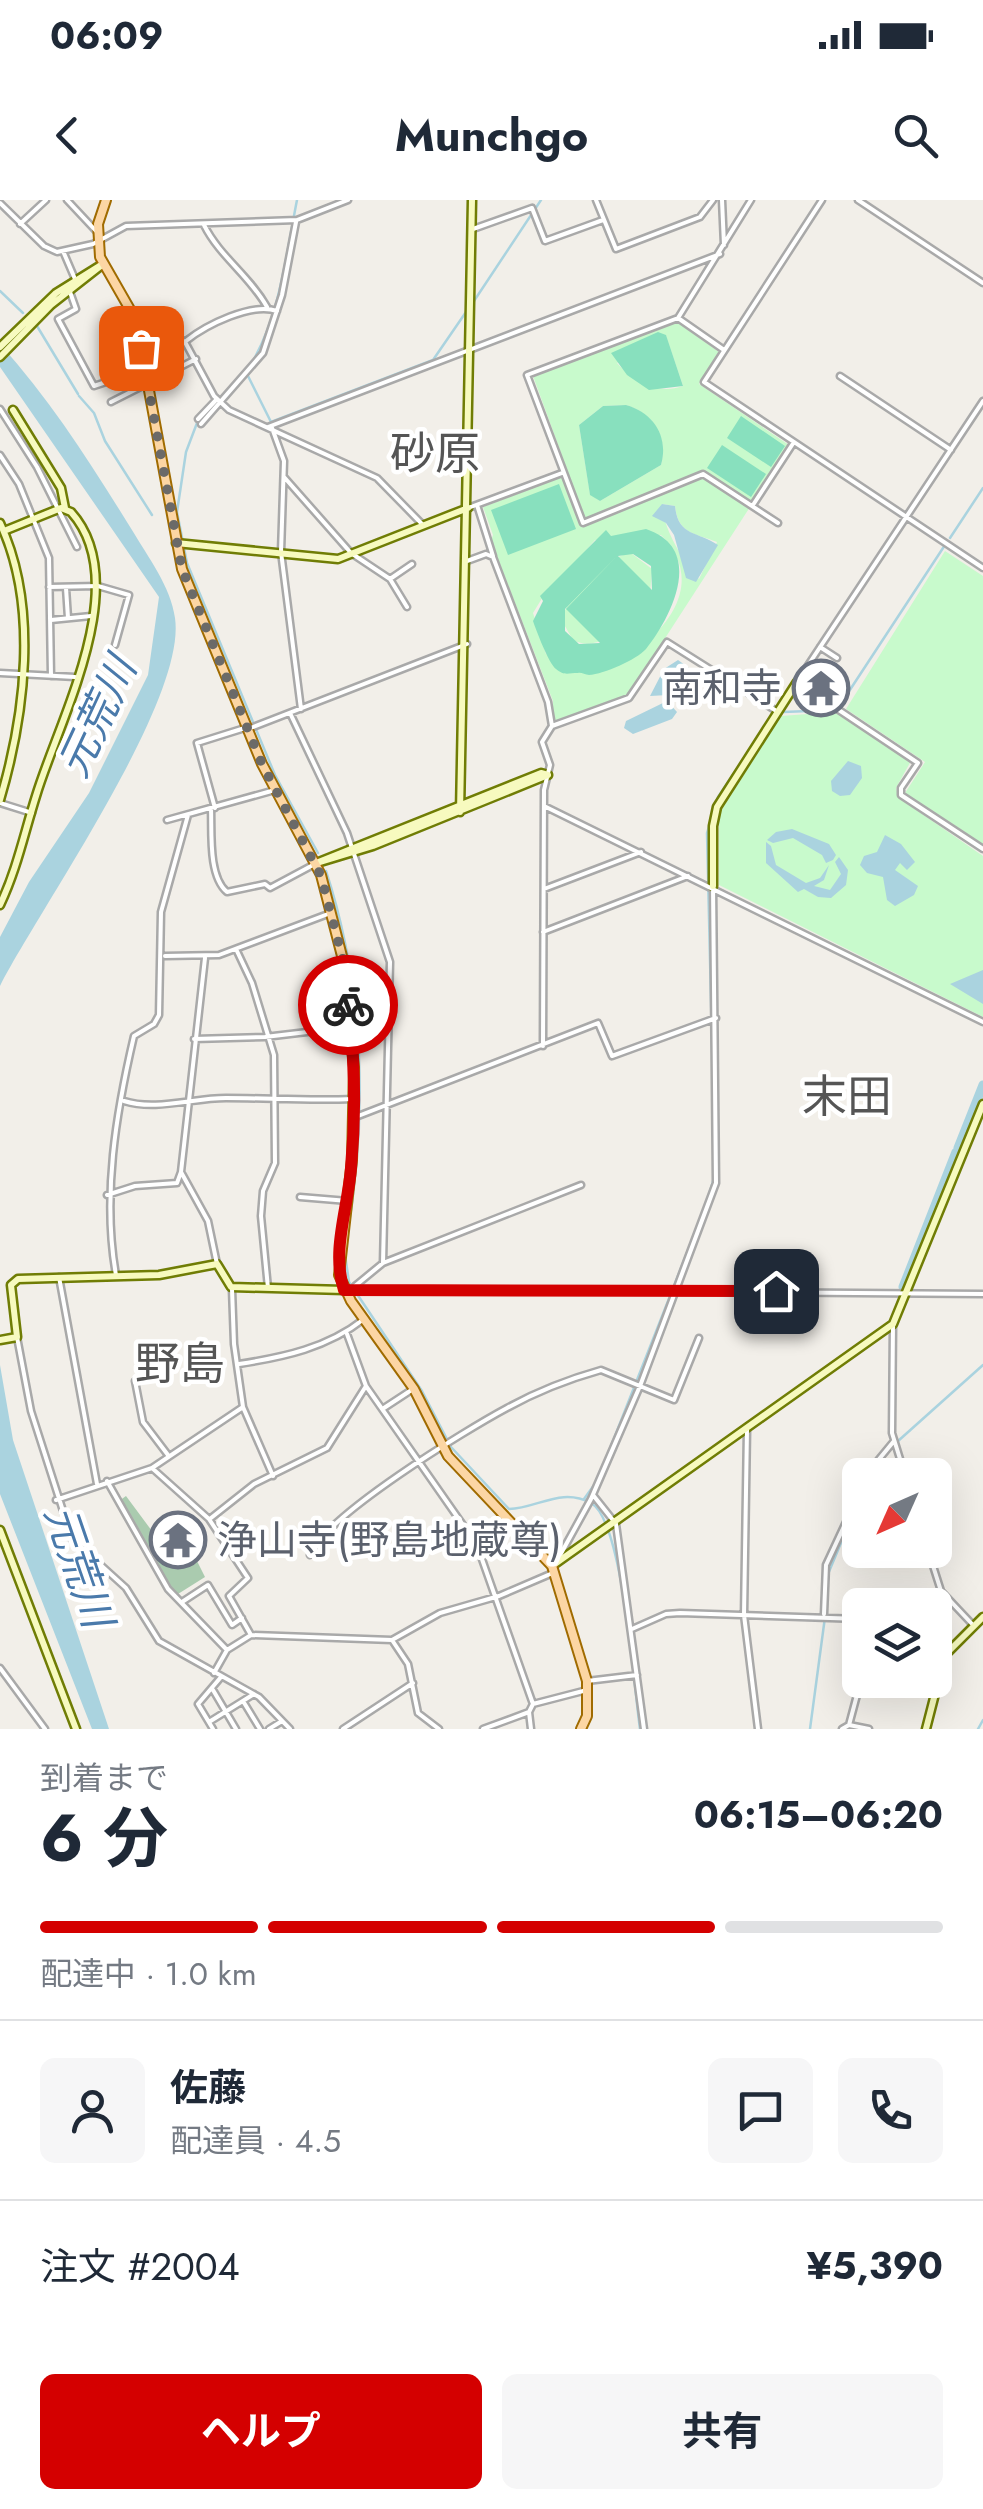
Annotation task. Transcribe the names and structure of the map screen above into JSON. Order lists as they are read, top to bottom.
{
  "districts": ["砂原", "末田", "野島"],
  "water": ["元荒川"],
  "places": {
    "temple": ["南和寺", "浄山寺(野島地蔵尊)"]
  },
  "north": "bottom left",
  "page": {
    "status": "06:09",
    "header": "Munchgo",
    "heading": ["6 分", "到着まで", "06:15–06:20"],
    "panel": [
      "佐藤",
      "配達員 · 4.5",
      "注文 #2004",
      "¥5,390"
    ],
    "bar": "配達中 · 1.0 km",
    "buttons": ["ヘルプ", "共有"]
  }
}
